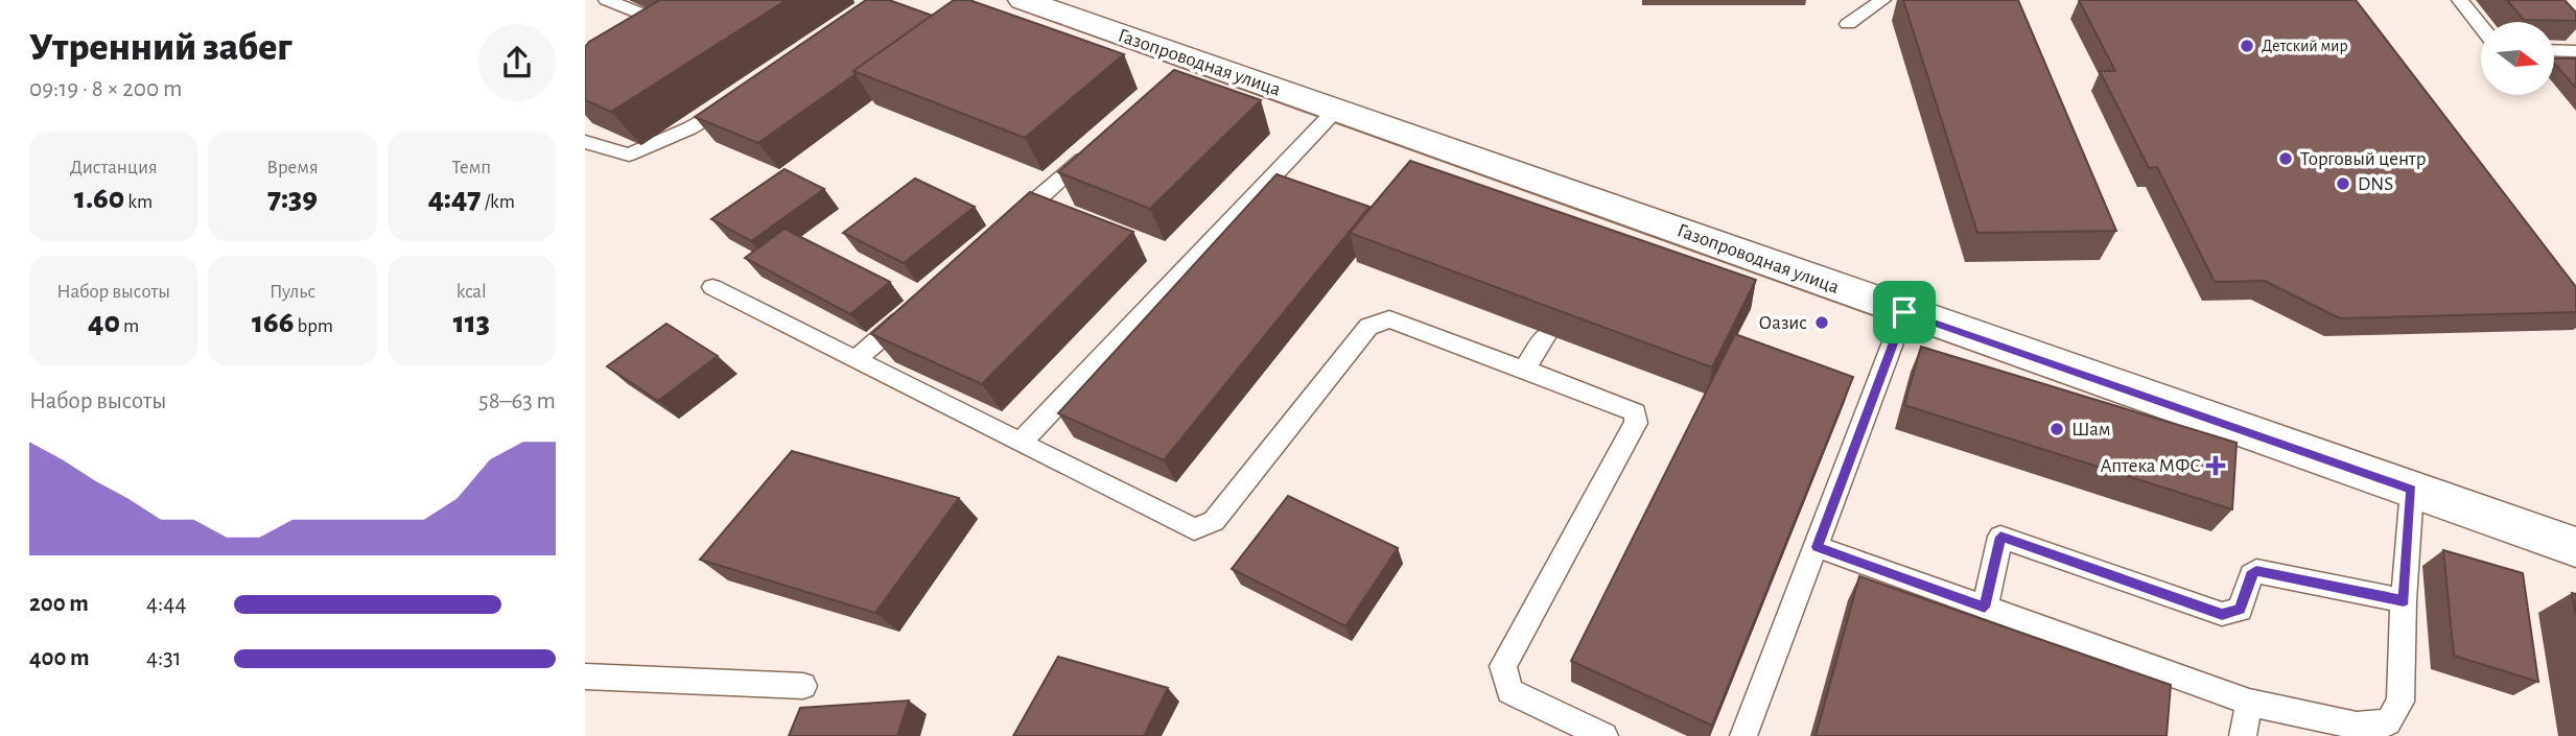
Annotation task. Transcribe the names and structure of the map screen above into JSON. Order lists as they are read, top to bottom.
{
  "streets": {
    "street": ["Газопроводная улица"]
  },
  "places": {
    "other": [
      "Детский мир",
      "Торговый центр",
      "DNS",
      "Оазис",
      "Шам"
    ],
    "health": ["Аптека МФС"]
  },
  "north": "right",
  "page": {
    "heading": ["Утренний забег", "09:19 · 8 × 200 m"],
    "stats": [
      ["Дистанция", "1.60 km"],
      ["Время", "7:39"],
      ["Темп", "4:47 /km"],
      ["Набор высоты", "40 m"],
      ["Пульс", "166 bpm"],
      ["kcal", "113"]
    ],
    "chart": ["Набор высоты", "58–63 m"],
    "list": [
      {
        "name": "200 m",
        "note": "4:44"
      },
      {
        "name": "400 m",
        "note": "4:31"
      }
    ]
  }
}
